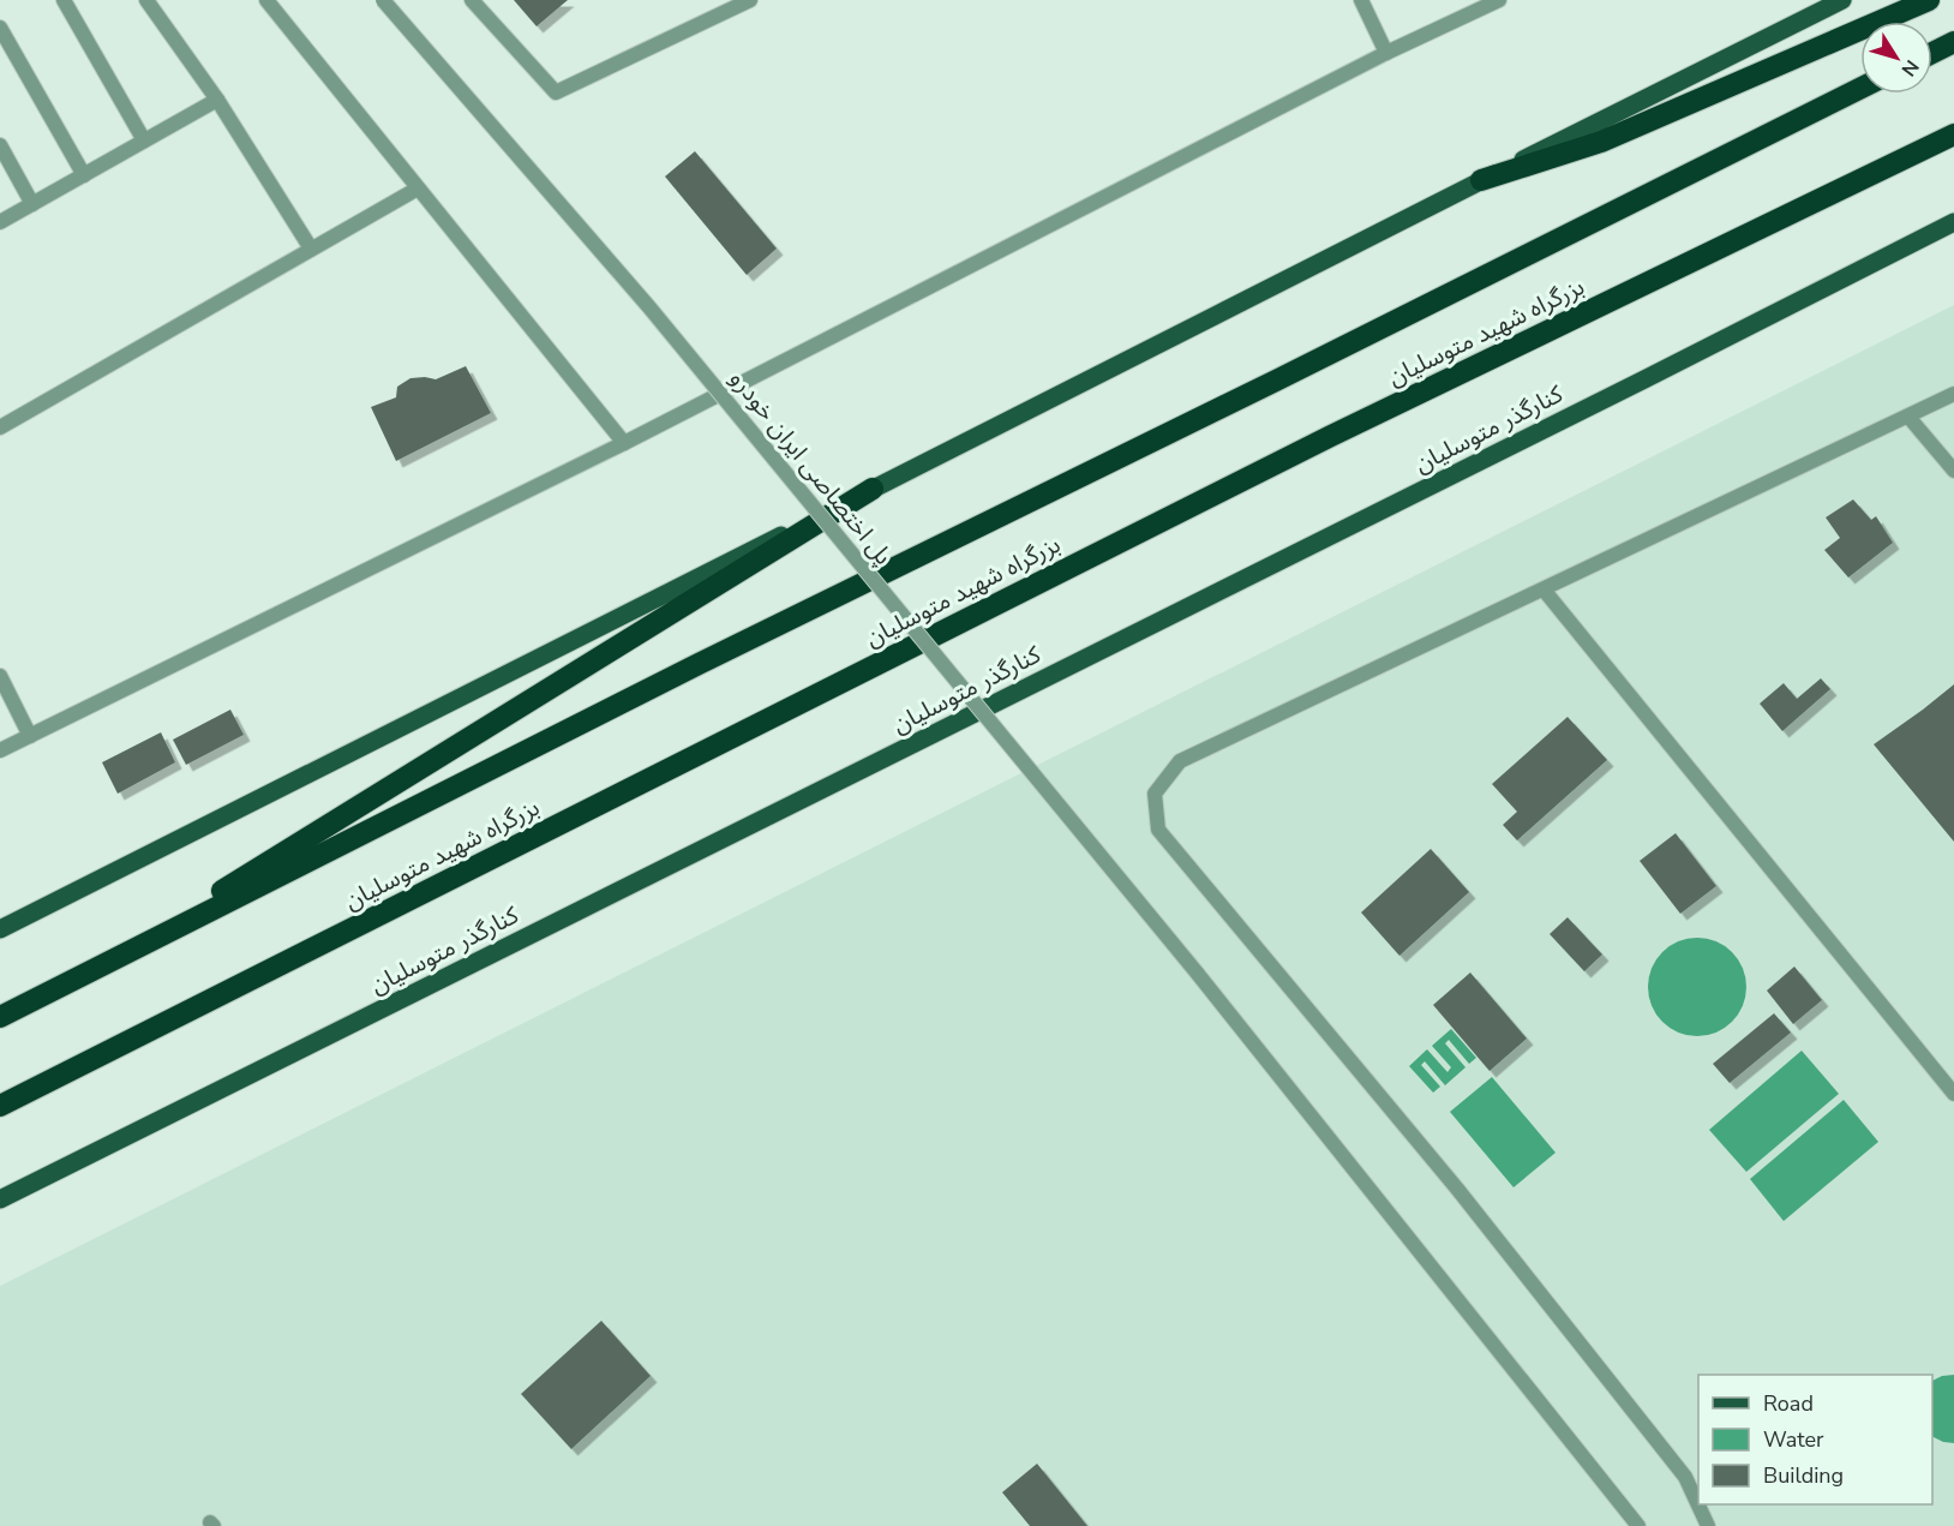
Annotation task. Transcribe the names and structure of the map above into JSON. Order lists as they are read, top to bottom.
{
  "streets": {
    "highway": ["بزرگراه شهید متوسلیان"],
    "main road": ["کنارگذر متوسلیان"],
    "street": ["پل اختصاصی ایران خودرو"]
  },
  "legend": ["Road", "Water", "Building"],
  "north": "bottom right"
}
